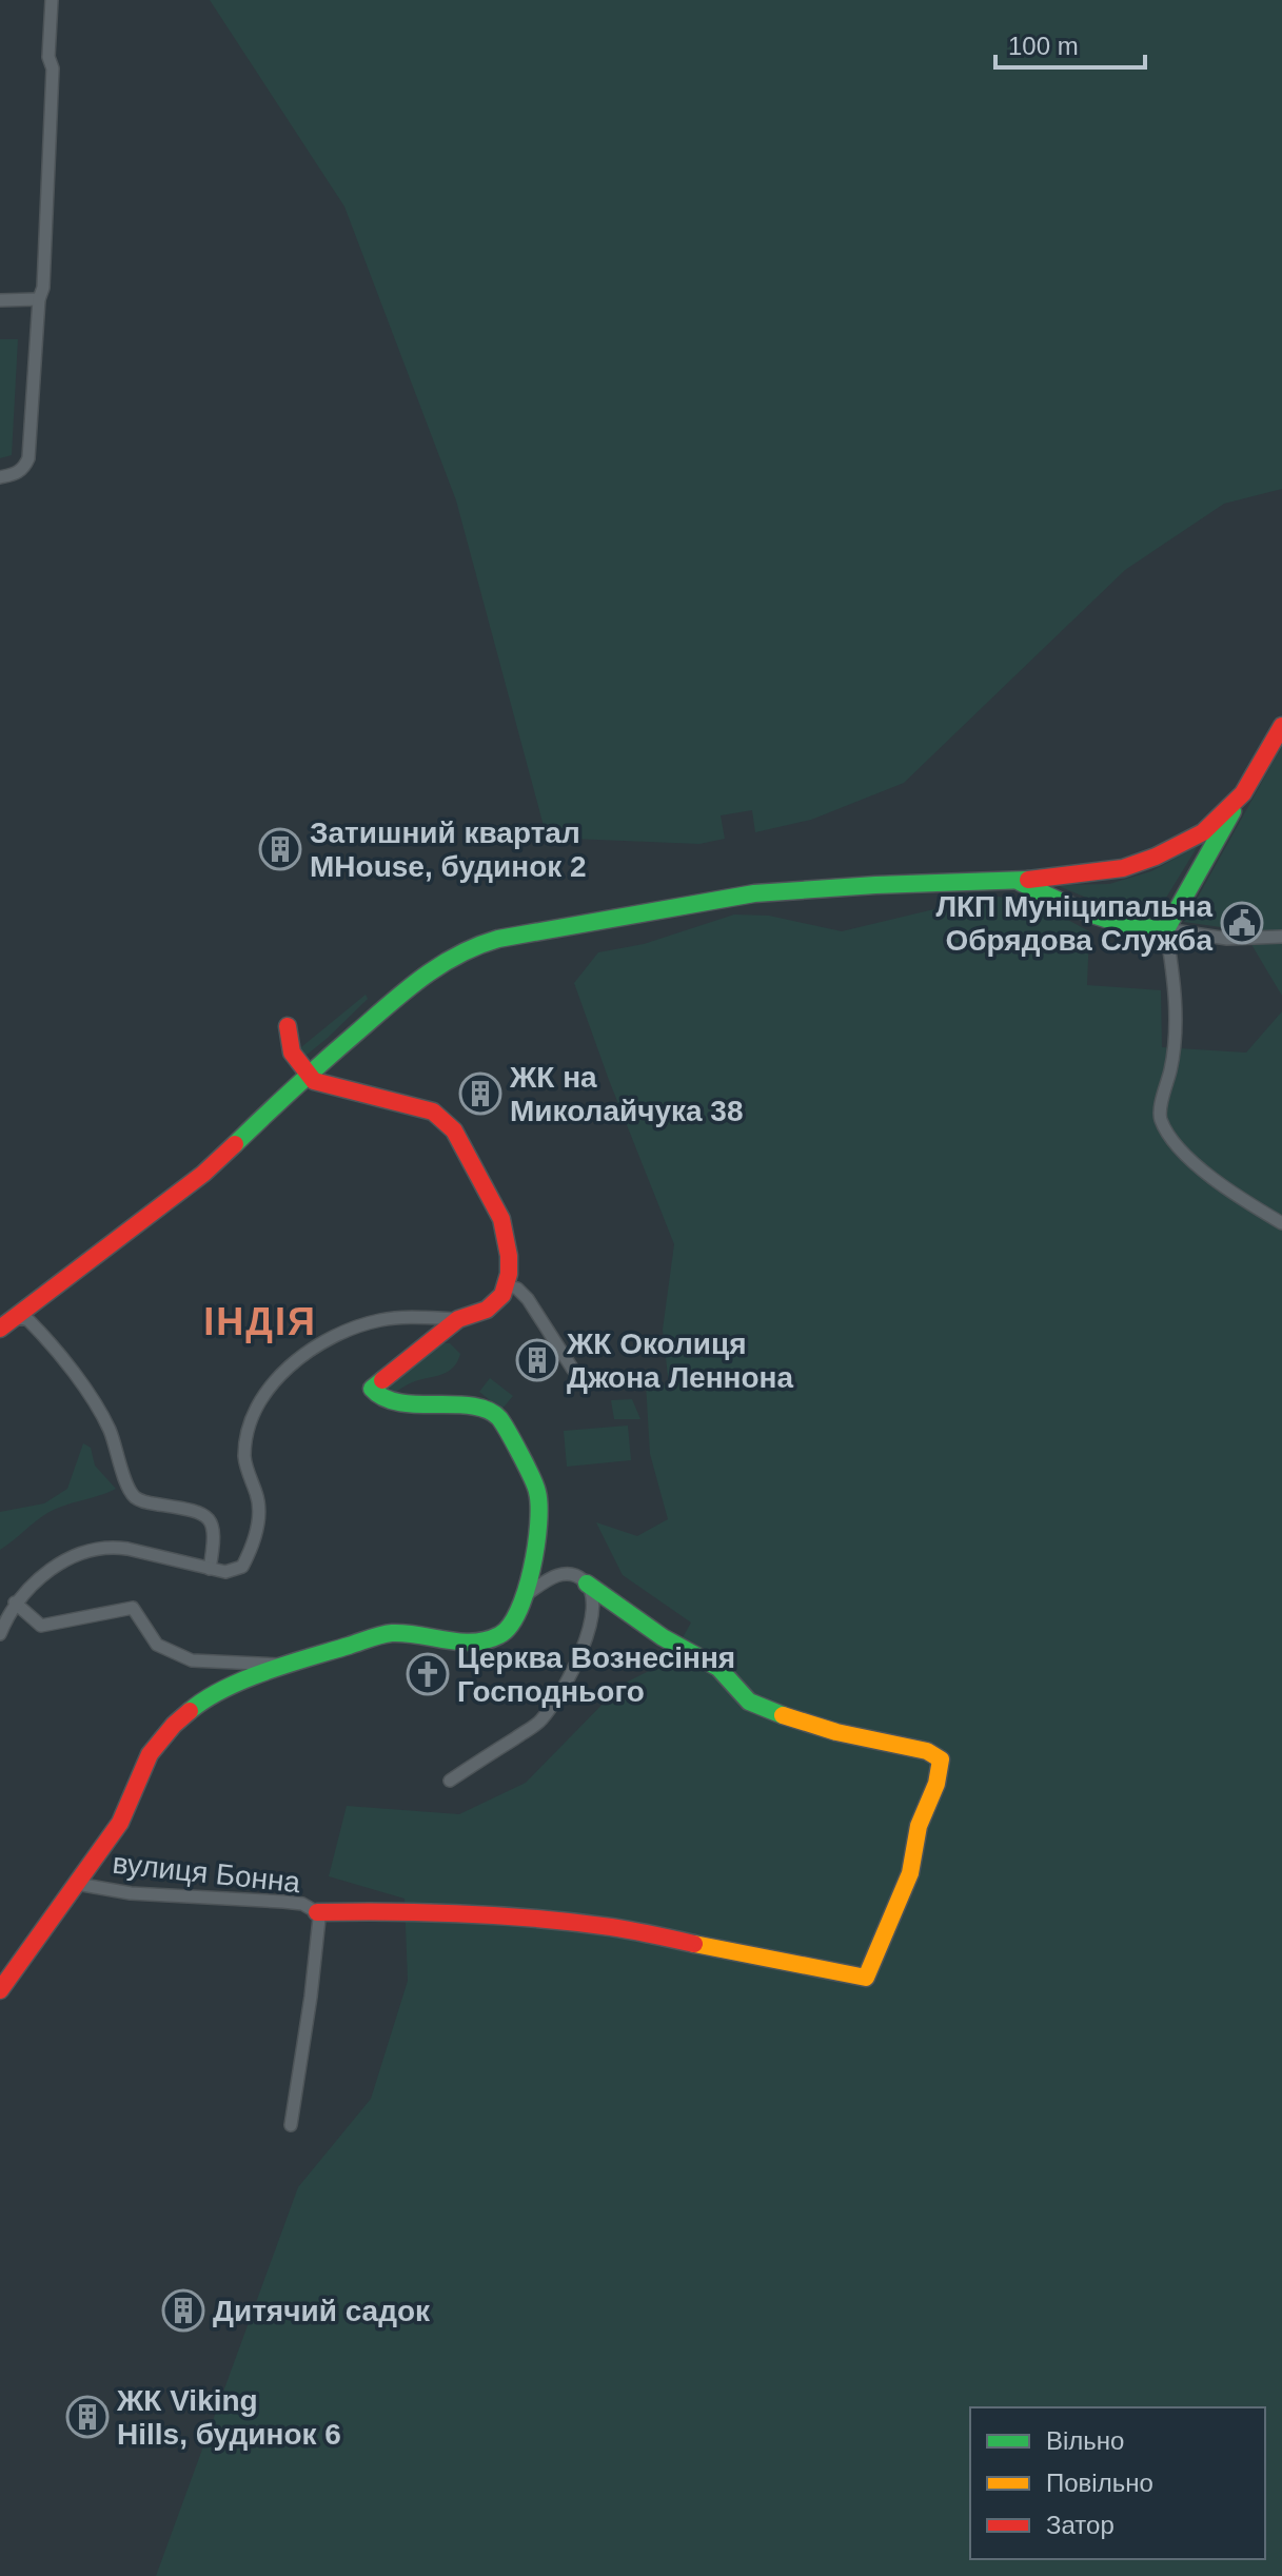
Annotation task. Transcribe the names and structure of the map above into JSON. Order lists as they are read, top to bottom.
{
  "streets": {
    "street": ["вулиця Бонна"]
  },
  "districts": ["ІНДІЯ"],
  "places": {
    "building": [
      "Затишний квартал MHouse, будинок 2",
      "ЖК на Миколайчука 38",
      "ЖК Околиця Джона Леннона",
      "Дитячий садок",
      "ЖК Viking Hills, будинок 6"
    ],
    "public building": ["ЛКП Муніципальна Обрядова Служба"],
    "church": ["Церква Вознесіння Господнього"]
  },
  "legend": ["Вільно", "Повільно", "Затор"],
  "scale_bar": "100 m"
}
